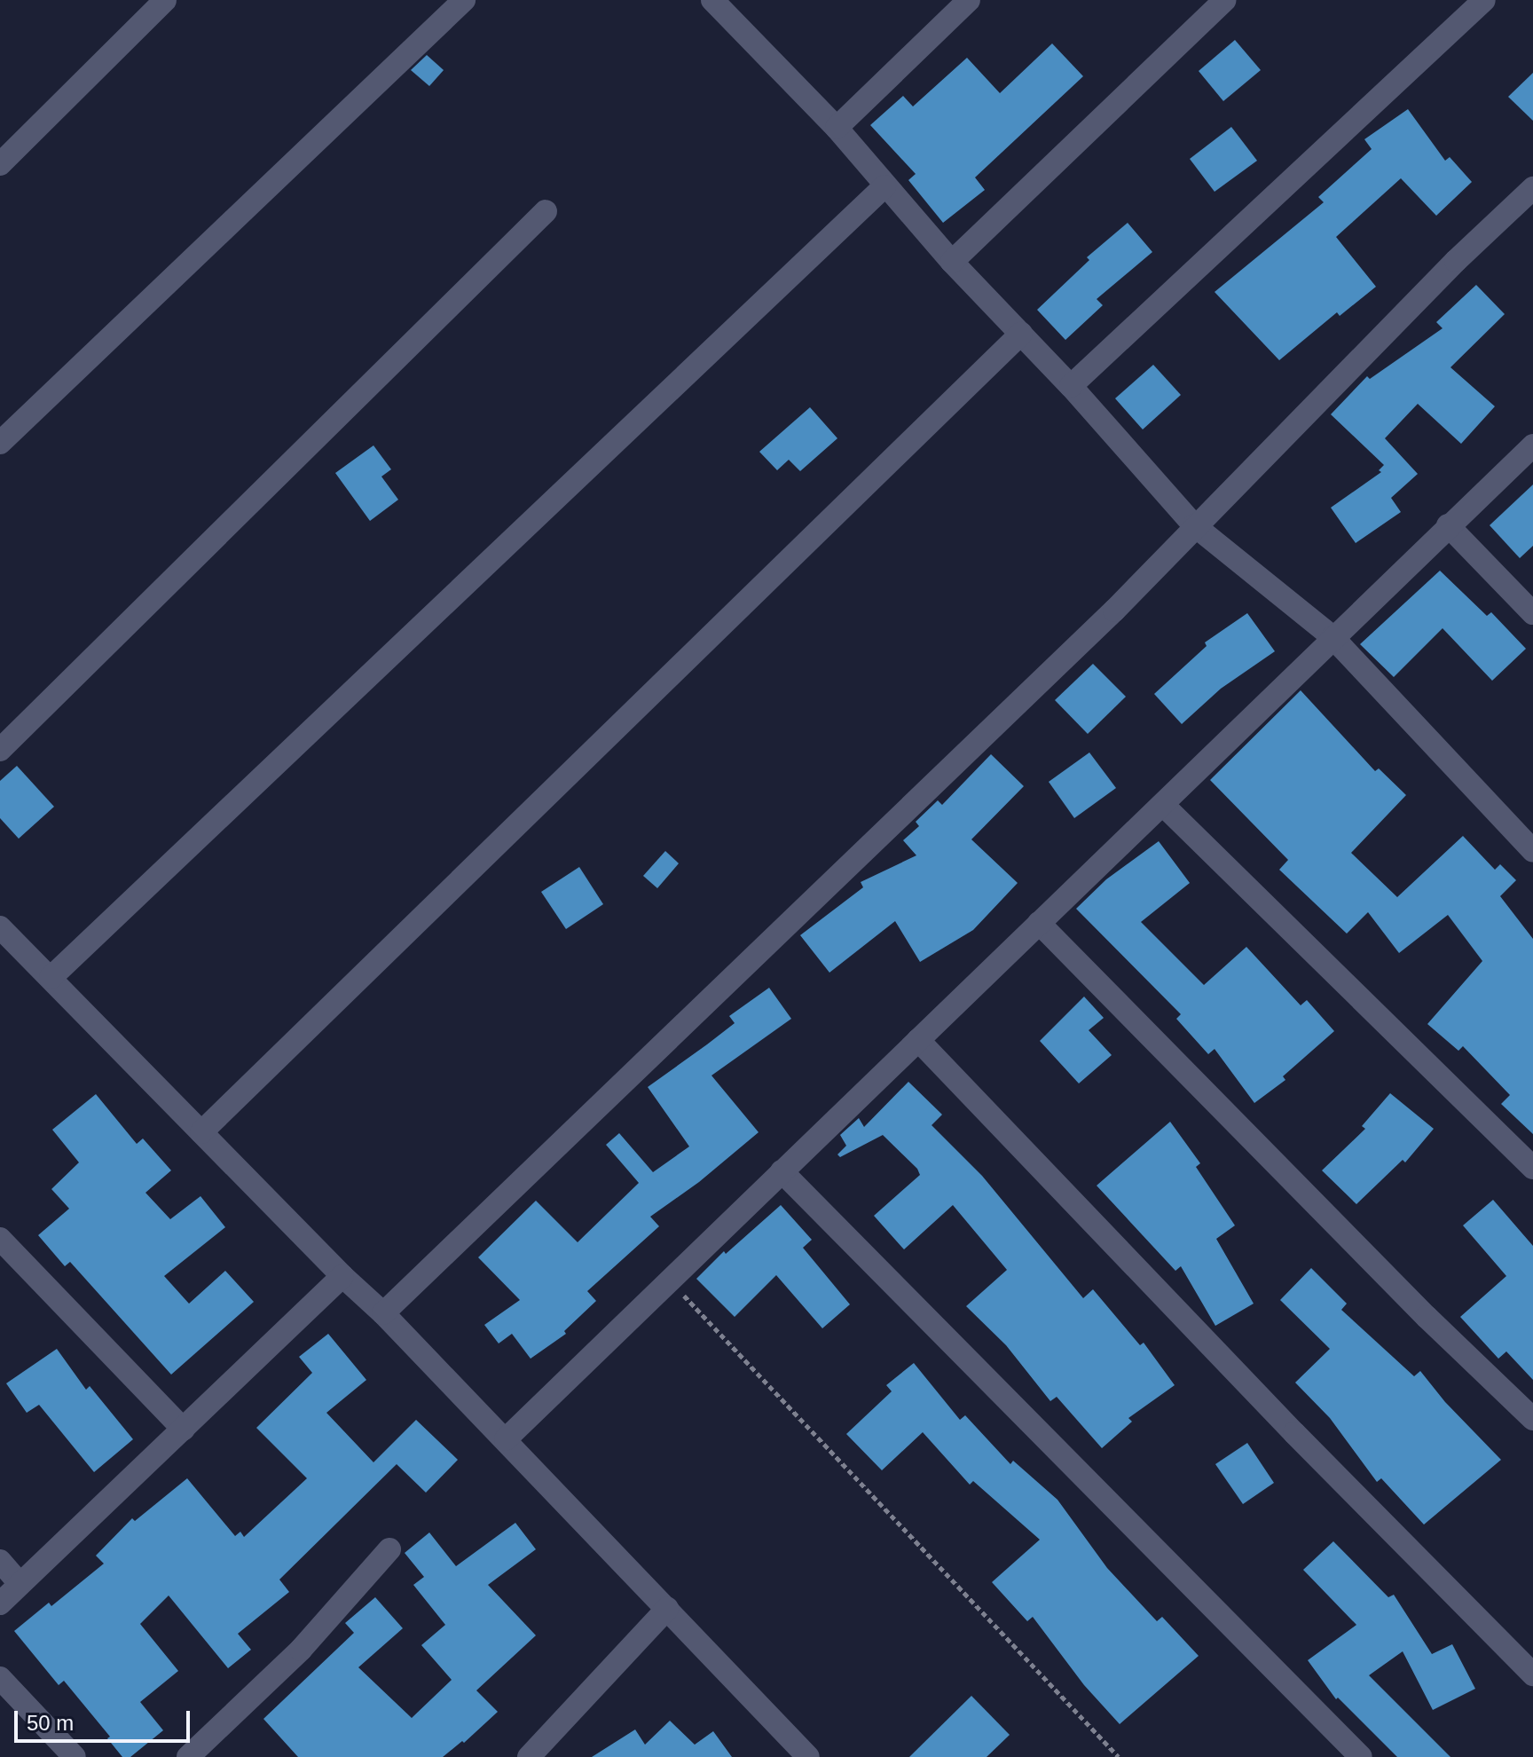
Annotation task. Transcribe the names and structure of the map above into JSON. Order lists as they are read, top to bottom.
{
  "scale_bar": "50 m"
}
